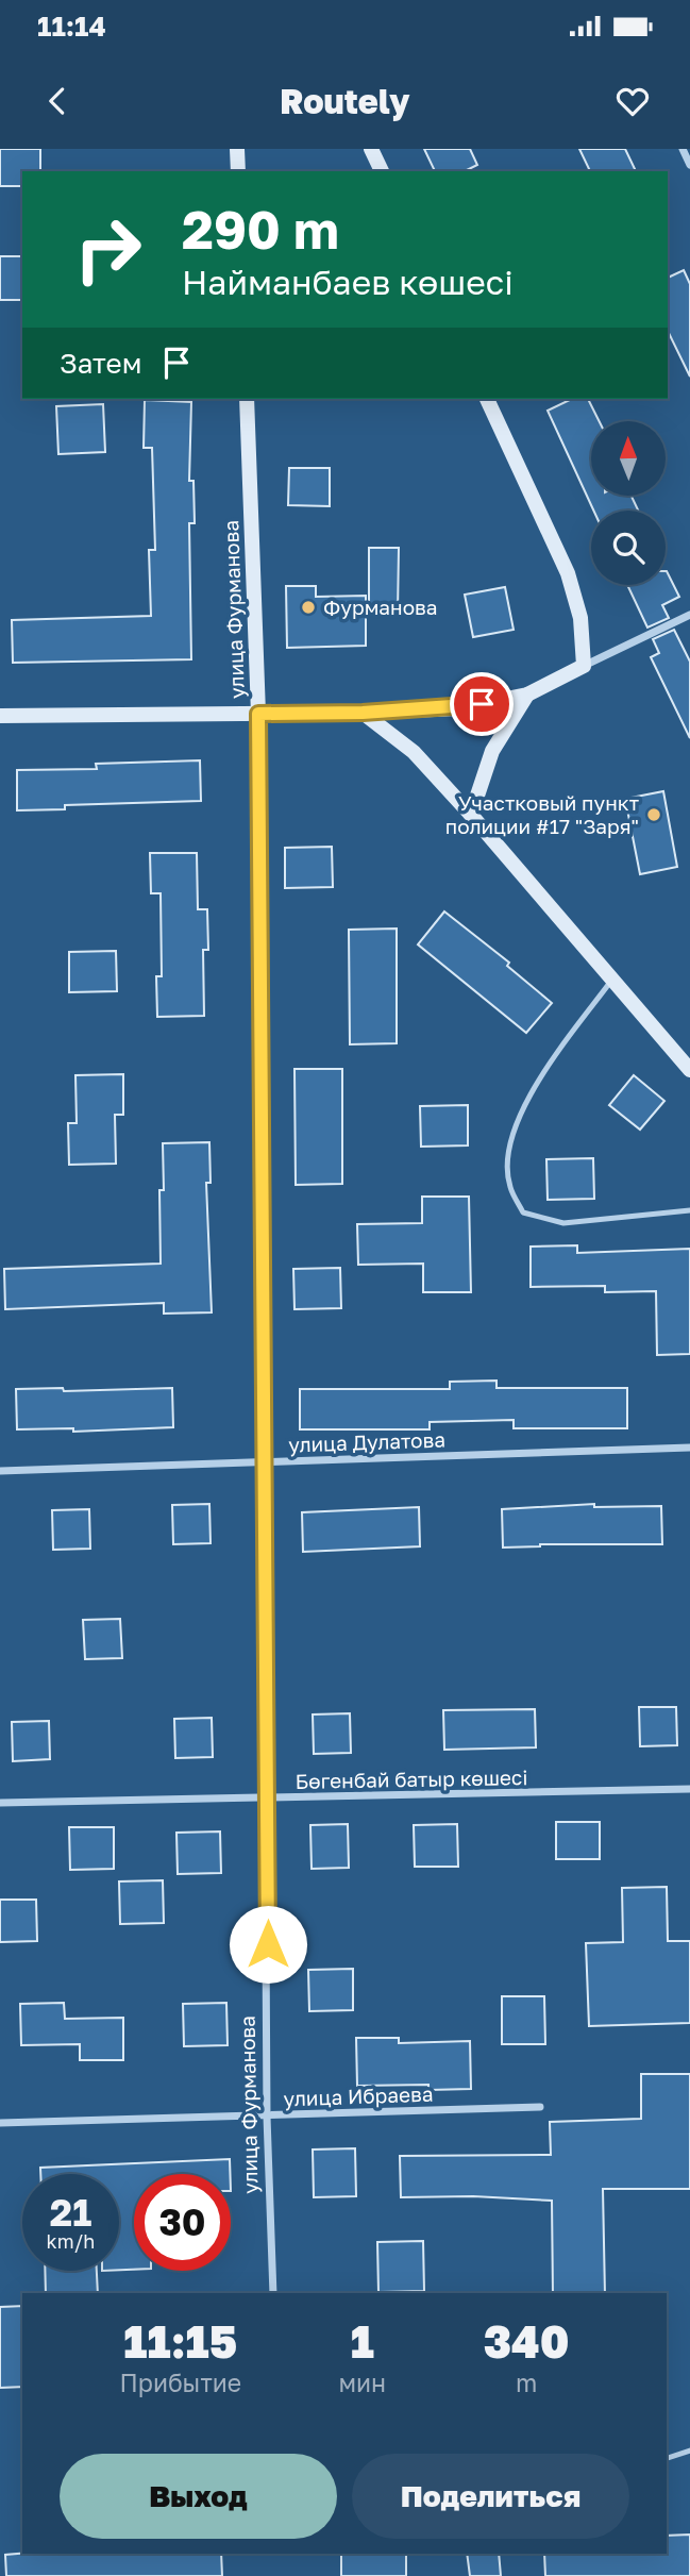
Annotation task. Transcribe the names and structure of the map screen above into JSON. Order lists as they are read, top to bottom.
{
  "streets": {
    "main road": ["улица Фурманова"],
    "street": ["улица Дулатова", "Бөгенбай батыр көшесі", "улица Ибраева"]
  },
  "crossings": [
    ["улица Фурманова", "улица Дулатова"],
    ["улица Фурманова", "Бөгенбай батыр көшесі"],
    ["улица Фурманова", "улица Ибраева"]
  ],
  "places": ["Фурманова", "Участковый пункт полиции #17 \"Заря\""],
  "north": "top",
  "page": {
    "status": "11:14",
    "header": "Routely",
    "turn": ["290 m", "Найманбаев көшесі"],
    "then": "Затем",
    "speed": "21 km/h",
    "limit": "30",
    "eta": [
      "11:15",
      "Прибытие",
      "1",
      "мин",
      "340",
      "m"
    ],
    "buttons": ["Выход", "Поделиться"]
  }
}
